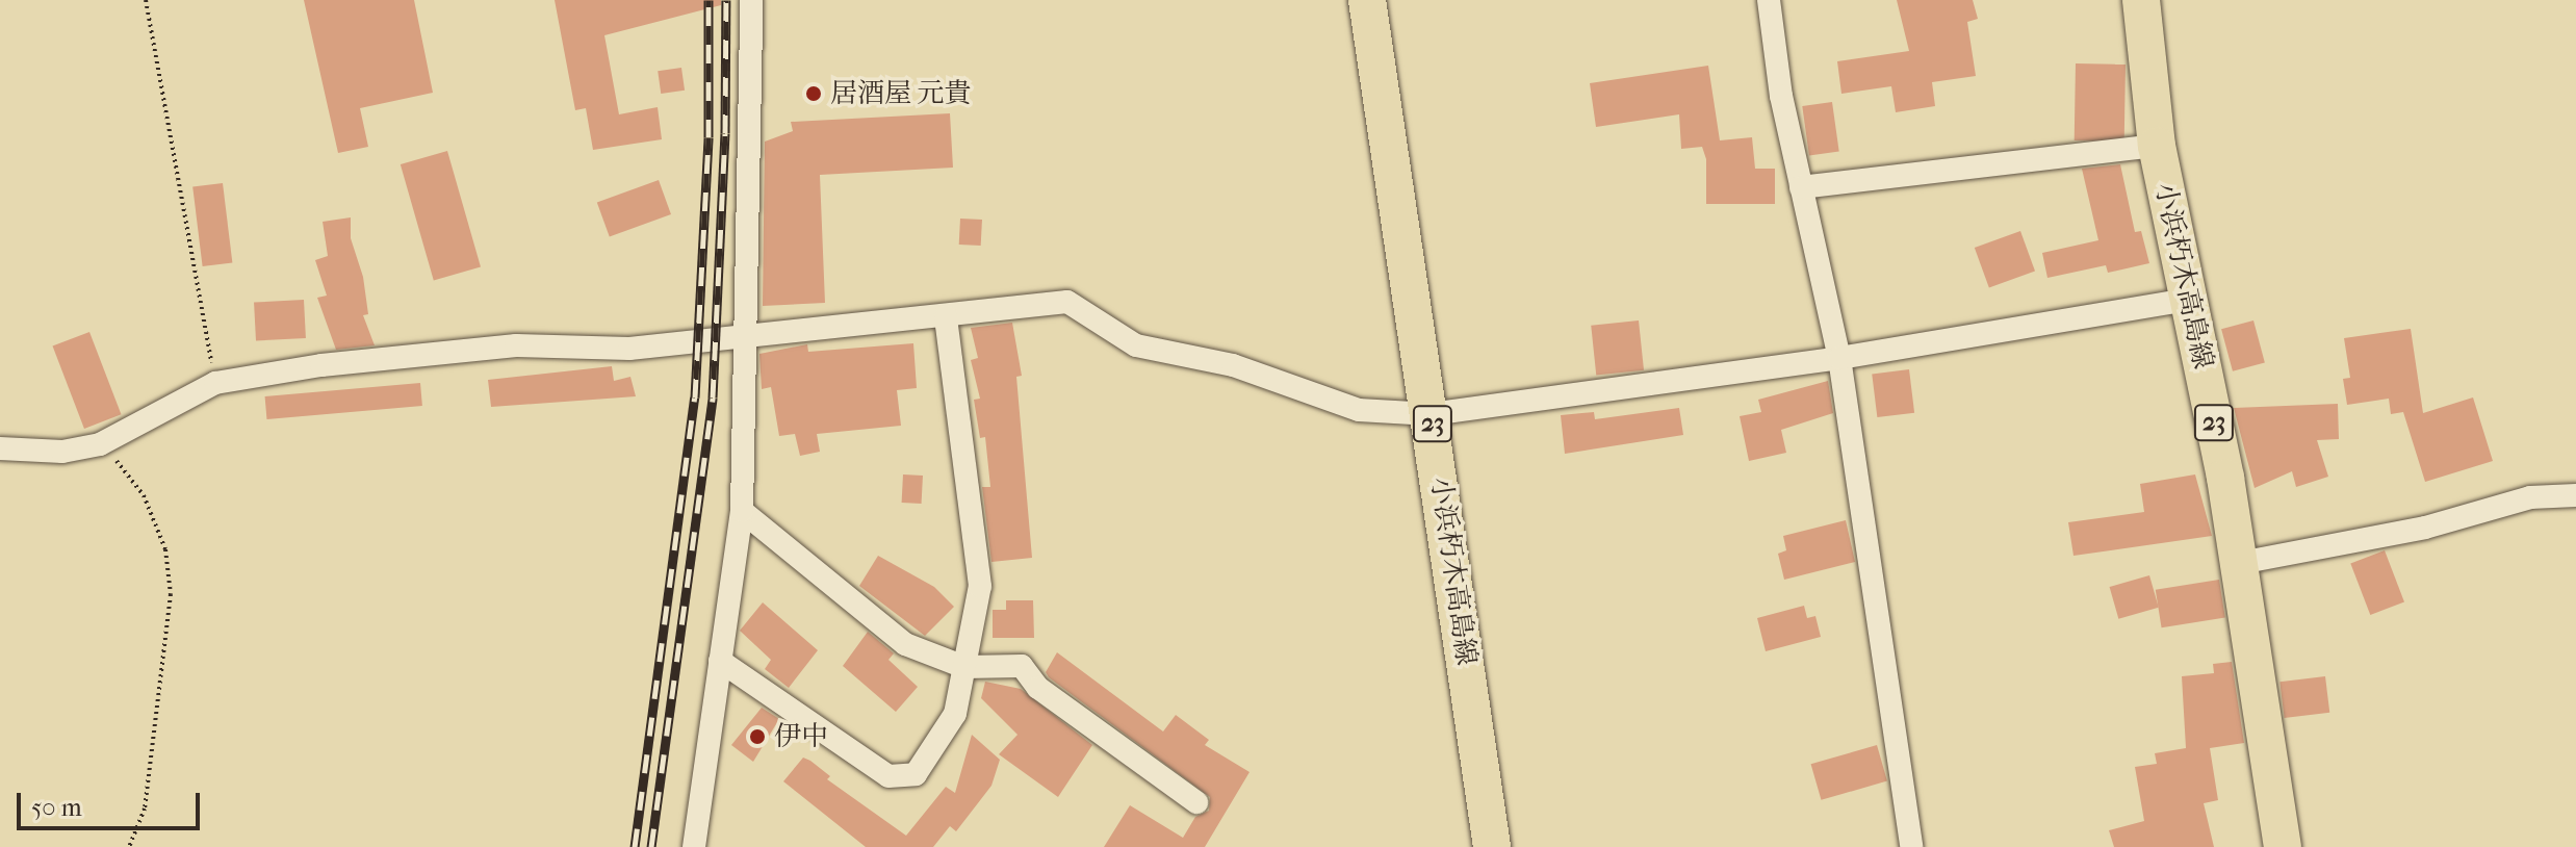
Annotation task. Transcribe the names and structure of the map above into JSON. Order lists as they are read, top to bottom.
{
  "streets": {
    "main road": ["小浜朽木高島線", "23"]
  },
  "places": ["居酒屋 元貴", "伊中"],
  "scale_bar": "50 m"
}
